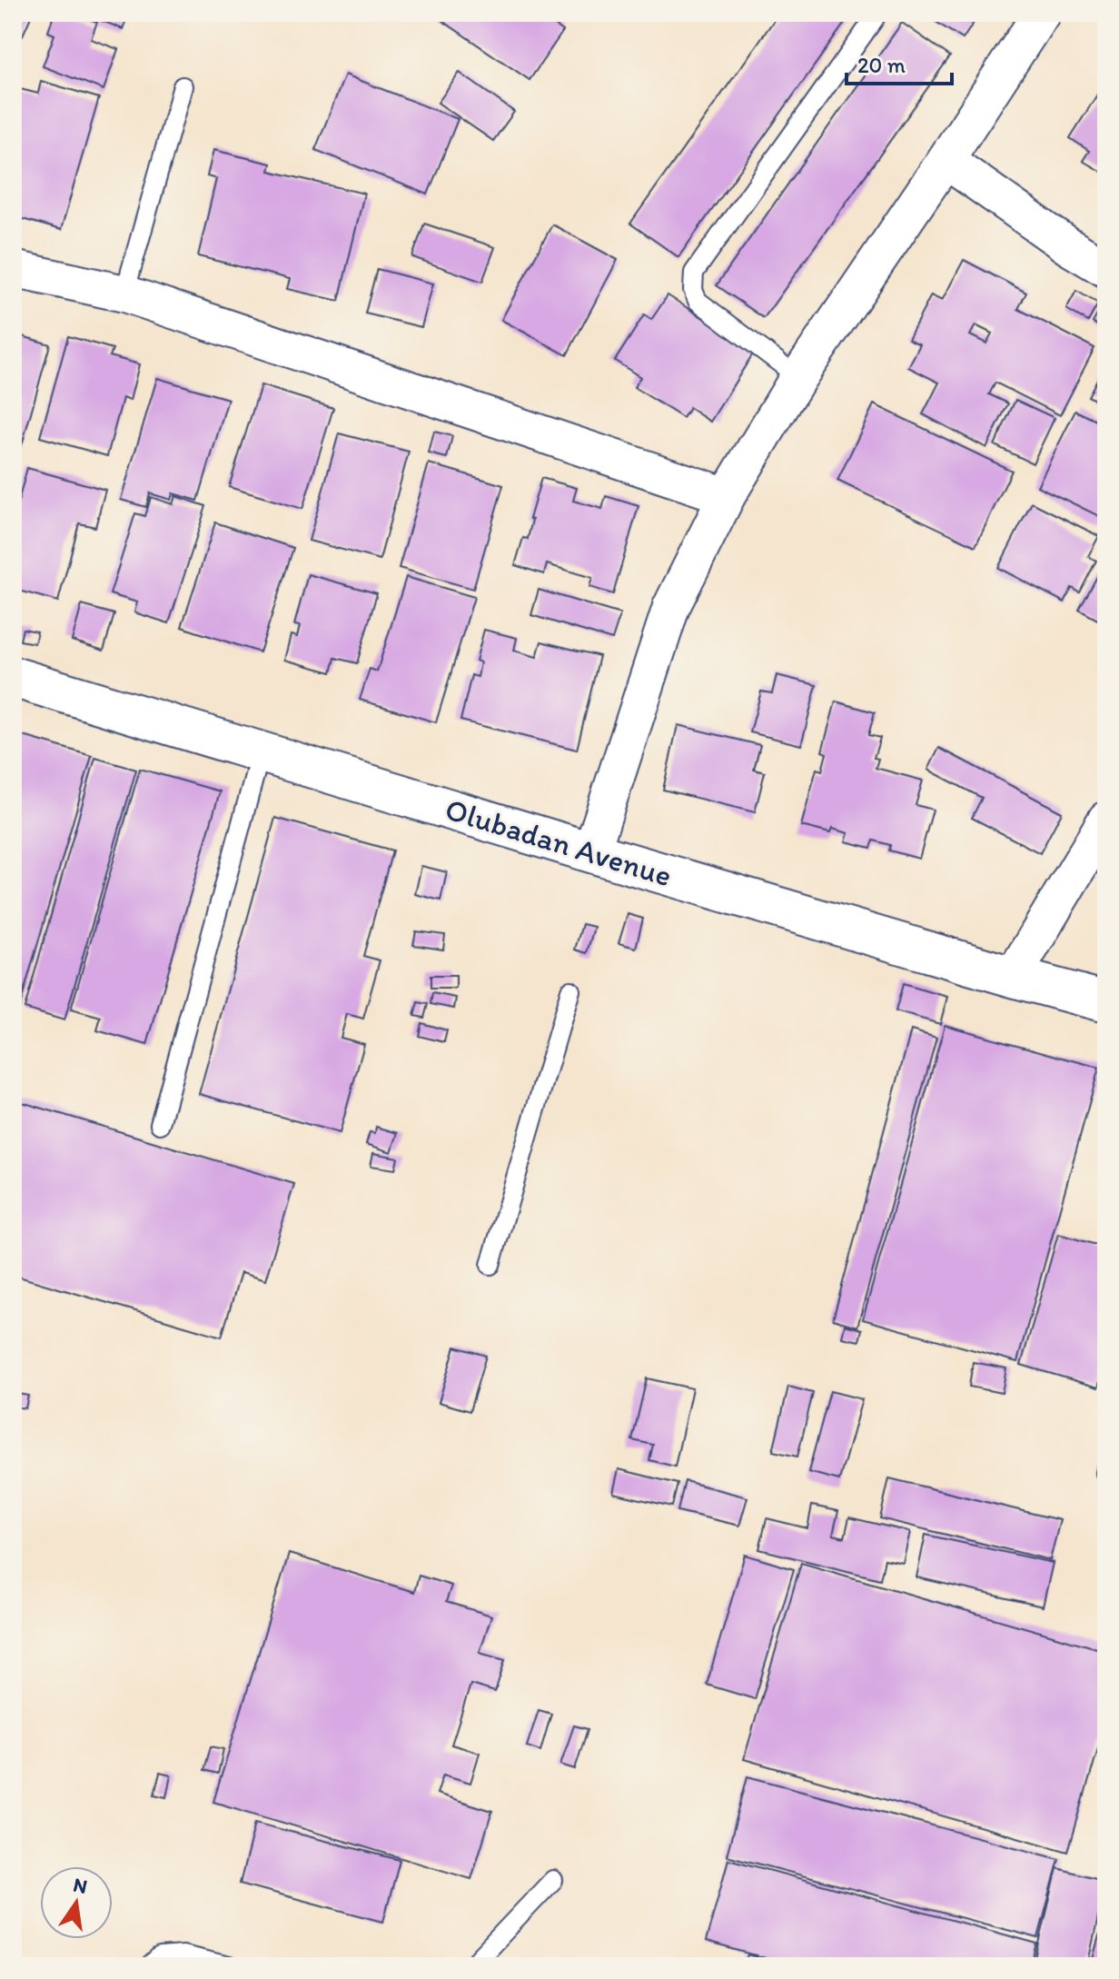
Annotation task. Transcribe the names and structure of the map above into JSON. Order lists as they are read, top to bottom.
{
  "streets": {
    "street": ["Olubadan Avenue"]
  },
  "scale_bar": "20 m",
  "north": "top"
}
